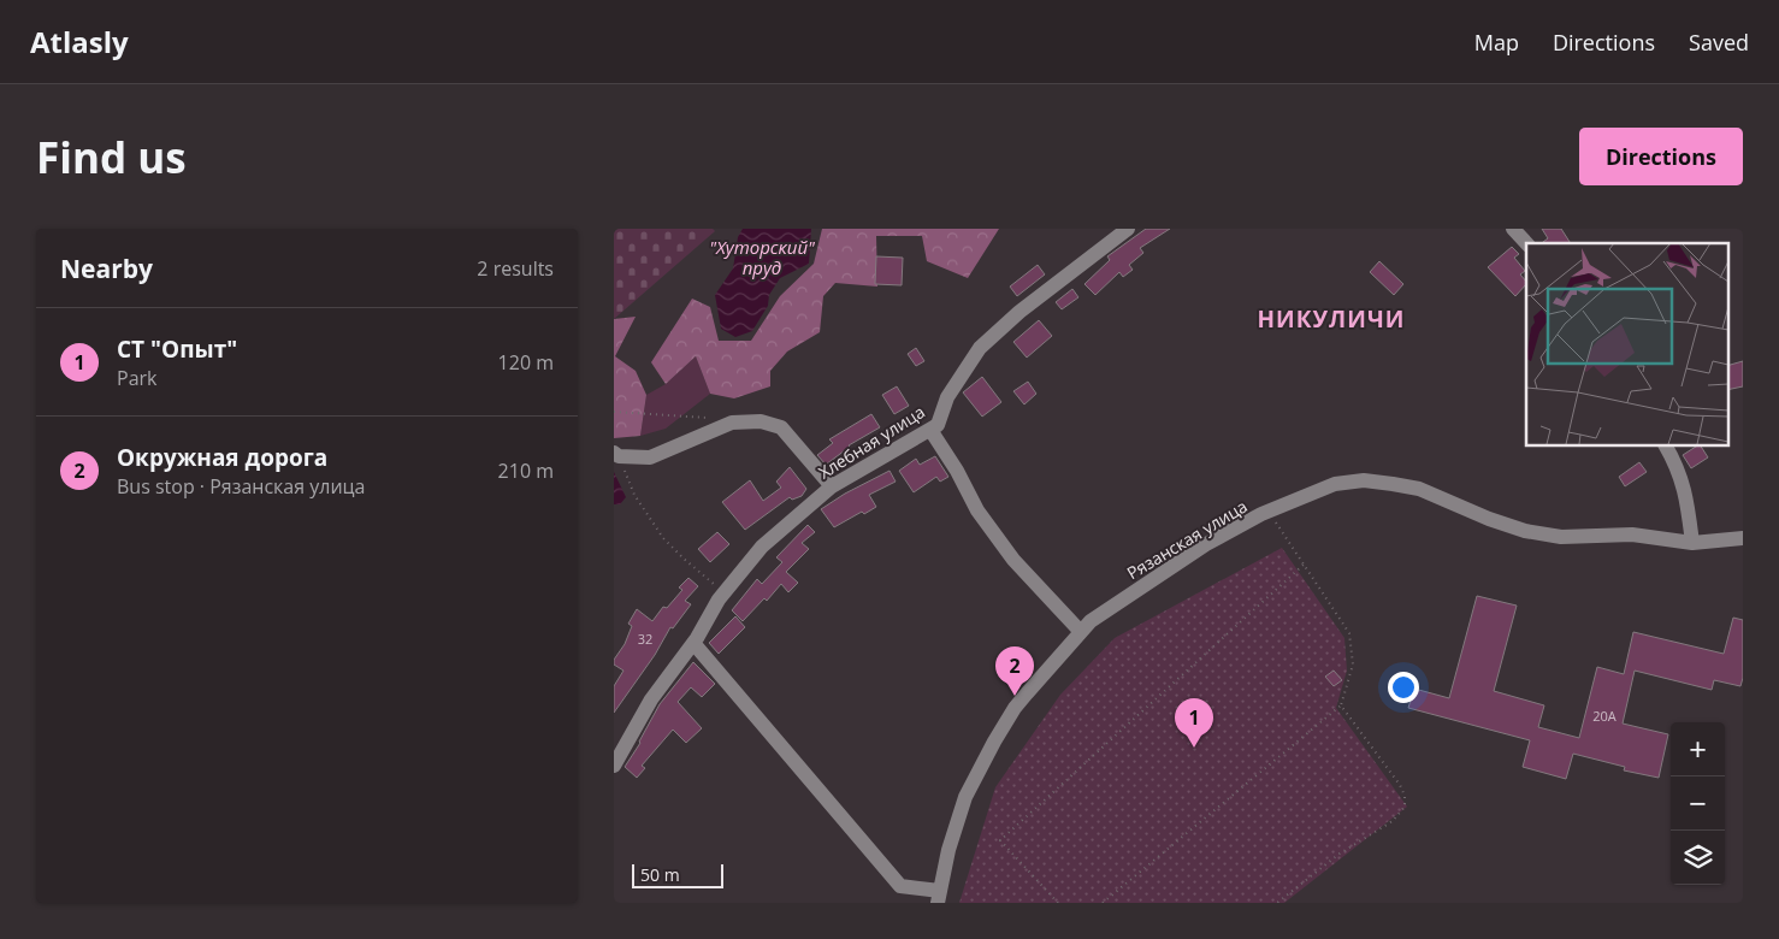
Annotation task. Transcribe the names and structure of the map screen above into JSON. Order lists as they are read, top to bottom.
{
  "streets": {
    "street": ["Хлебная улица", "Рязанская улица"]
  },
  "districts": ["НИКУЛИЧИ"],
  "water": ["\"Хуторский\" пруд"],
  "house_numbers": ["32", "20А"],
  "scale_bar": "50 m",
  "page": {
    "header": "Atlasly",
    "nav": ["Map", "Directions", "Saved"],
    "buttons": "Directions",
    "title": "Find us",
    "heading": ["Nearby", "2 results"],
    "list": [
      {
        "mark": "1",
        "name": "СТ \"Опыт\"",
        "note": "Park",
        "value": "120 m"
      },
      {
        "mark": "2",
        "name": "Окружная дорога",
        "note": "Bus stop · Рязанская улица",
        "value": "210 m"
      }
    ],
    "pins": ["2", "1"],
    "map_buttons": ["+", "−"],
    "scale": "50 m"
  }
}
